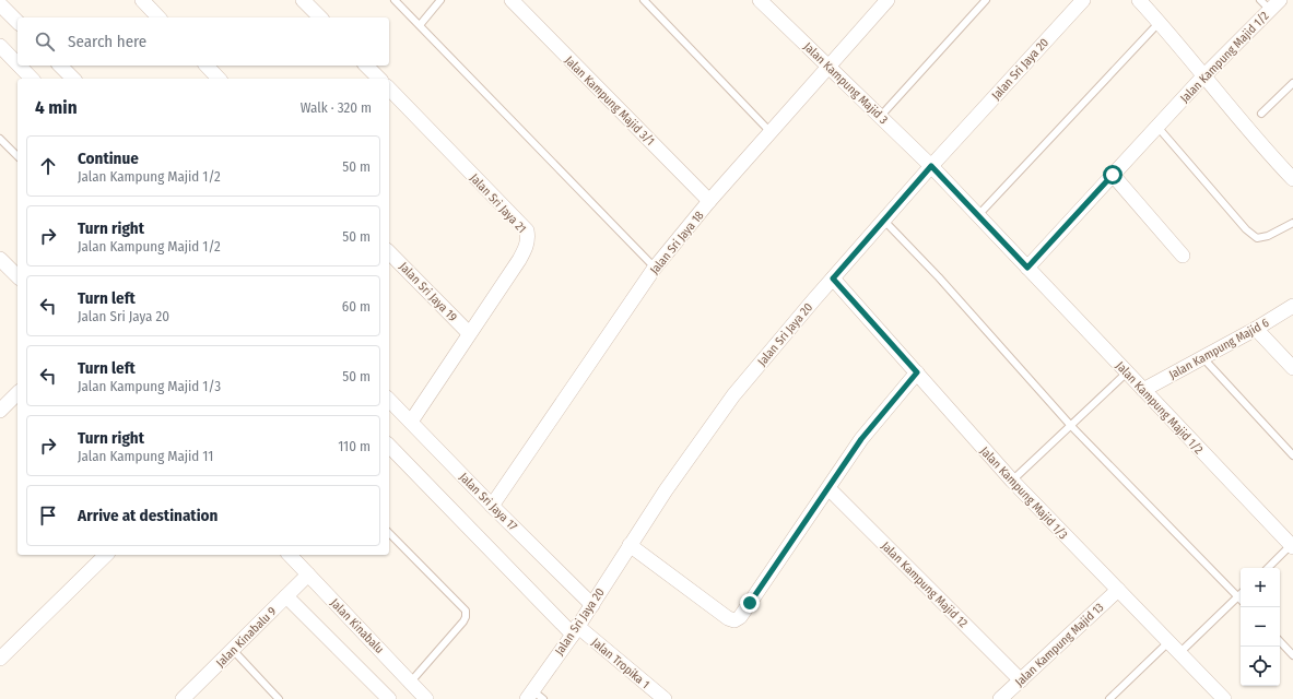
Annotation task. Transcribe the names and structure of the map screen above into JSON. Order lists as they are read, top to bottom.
{
  "streets": {
    "street": [
      "Jalan Kampung Majid 1/2",
      "Jalan Sri Jaya 20",
      "Jalan Kampung Majid 3",
      "Jalan Kampung Majid 3/1",
      "Jalan Sri Jaya 21",
      "Jalan Sri Jaya 18",
      "Jalan Sri Jaya 19",
      "Jalan Kampung Majid 6",
      "Jalan Kampung Majid 1/3",
      "Jalan Sri Jaya 17",
      "Jalan Kampung Majid 12",
      "Jalan Kinabalu",
      "Jalan Kinabalu 9",
      "Jalan Kampung Majid 13",
      "Jalan Tropika 1"
    ]
  },
  "crossings": [
    ["Jalan Kampung Majid 1/2", "Jalan Sri Jaya 20"],
    ["Jalan Kampung Majid 1/2", "Jalan Kampung Majid 3"],
    ["Jalan Kampung Majid 1/2", "Jalan Kampung Majid 6"],
    ["Jalan Sri Jaya 20", "Jalan Kampung Majid 3"],
    ["Jalan Sri Jaya 20", "Jalan Kampung Majid 1/3"],
    ["Jalan Sri Jaya 20", "Jalan Sri Jaya 17"],
    ["Jalan Sri Jaya 20", "Jalan Tropika 1"],
    ["Jalan Kampung Majid 3", "Jalan Sri Jaya 18"],
    ["Jalan Kampung Majid 3/1", "Jalan Sri Jaya 18"],
    ["Jalan Sri Jaya 21", "Jalan Sri Jaya 19"],
    ["Jalan Sri Jaya 21", "Jalan Sri Jaya 17"],
    ["Jalan Sri Jaya 18", "Jalan Sri Jaya 17"],
    ["Jalan Kampung Majid 1/3", "Jalan Kampung Majid 13"],
    ["Jalan Kampung Majid 12", "Jalan Kampung Majid 13"],
    ["Jalan Kinabalu", "Jalan Kinabalu 9"]
  ],
  "page": {
    "search": "Search here",
    "heading": ["4 min", "Walk · 320 m"],
    "list": [
      ["Continue", "Jalan Kampung Majid 1/2", "50 m"],
      ["Turn right", "Jalan Kampung Majid 1/2", "50 m"],
      ["Turn left", "Jalan Sri Jaya 20", "60 m"],
      ["Turn left", "Jalan Kampung Majid 1/3", "50 m"],
      ["Turn right", "Jalan Kampung Majid 11", "110 m"],
      "Arrive at destination"
    ],
    "map_buttons": ["+", "−"]
  }
}
